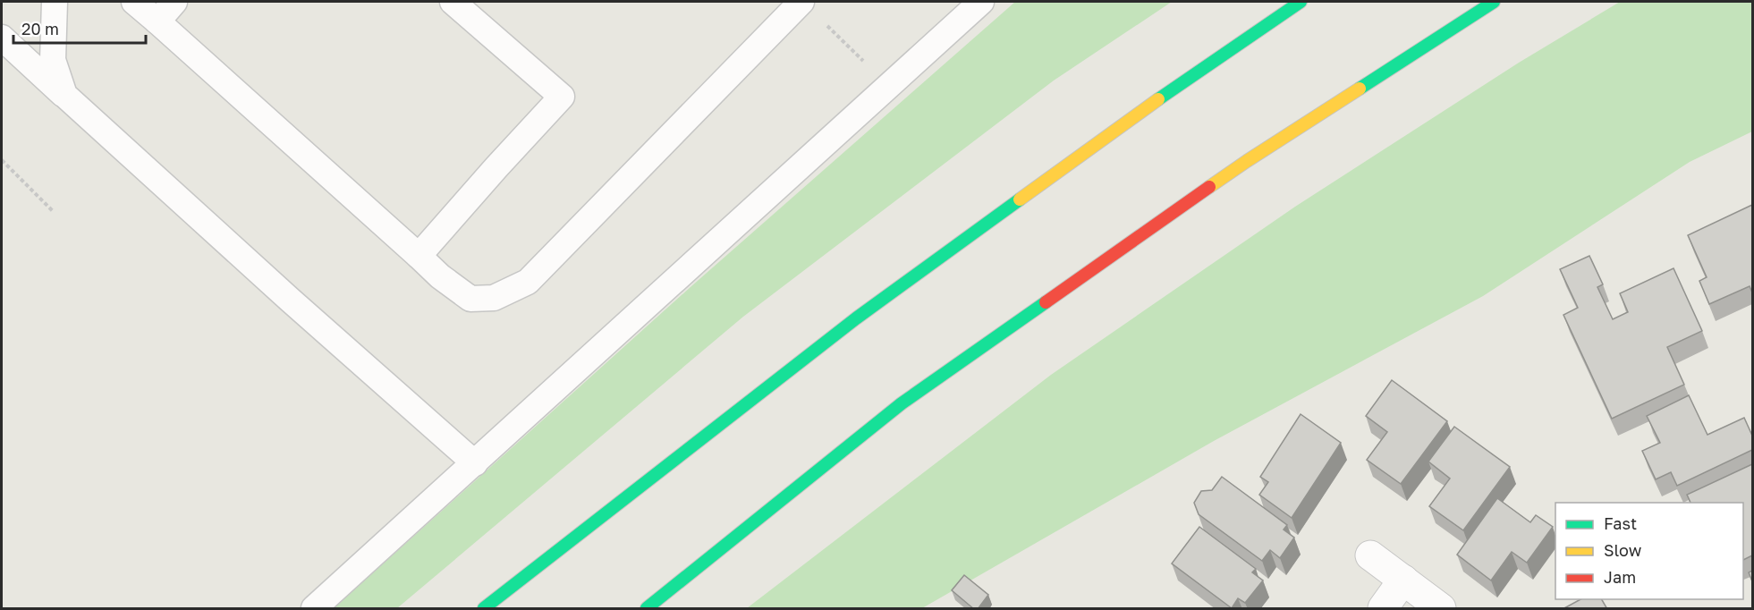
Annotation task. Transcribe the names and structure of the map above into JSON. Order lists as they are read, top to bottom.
{
  "legend": ["Fast", "Slow", "Jam"],
  "scale_bar": "20 m"
}
